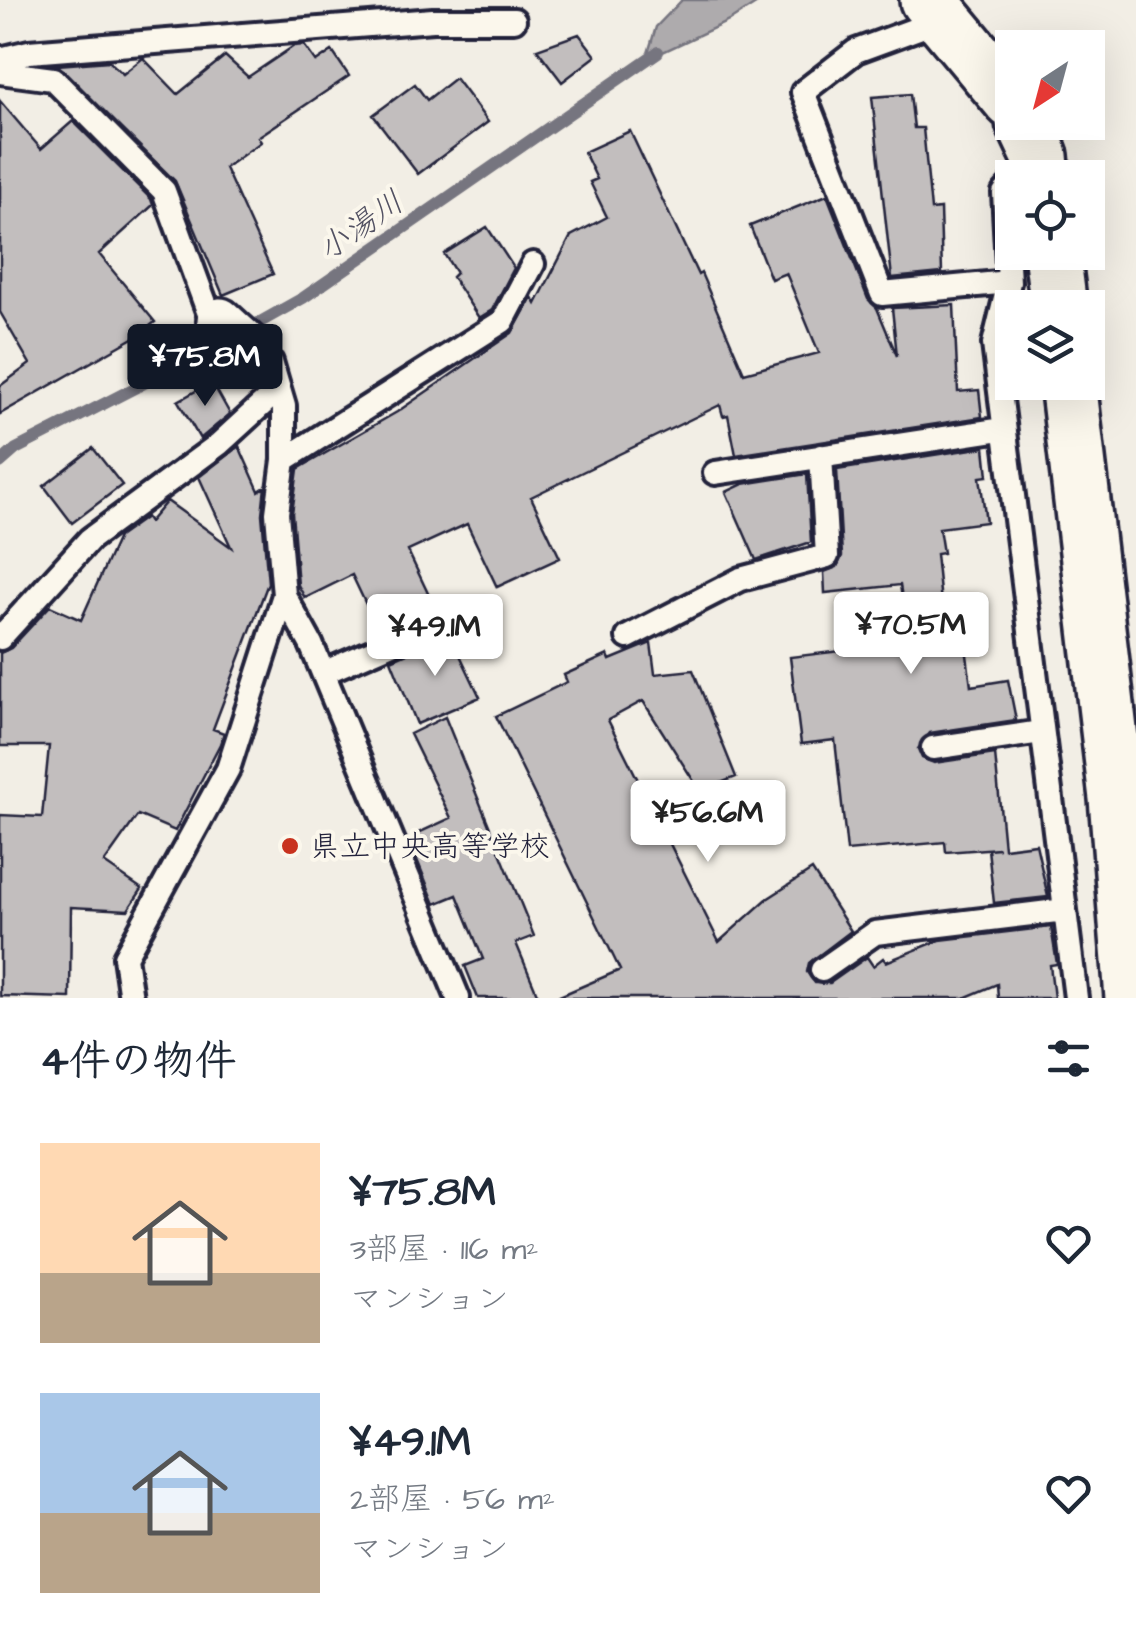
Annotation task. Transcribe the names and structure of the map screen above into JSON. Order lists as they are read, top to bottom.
{
  "water": ["小湯川"],
  "places": ["県立中央高等学校"],
  "north": "bottom left",
  "page": {
    "price": [
      "¥75.8M",
      "¥70.5M",
      "¥49.1M",
      "¥56.6M"
    ],
    "heading": "4件の物件",
    "list": [
      {
        "name": "¥75.8M",
        "note": "3部屋 · 116 m² · マンション"
      },
      {
        "name": "¥49.1M",
        "note": "2部屋 · 56 m² · マンション"
      }
    ]
  }
}
